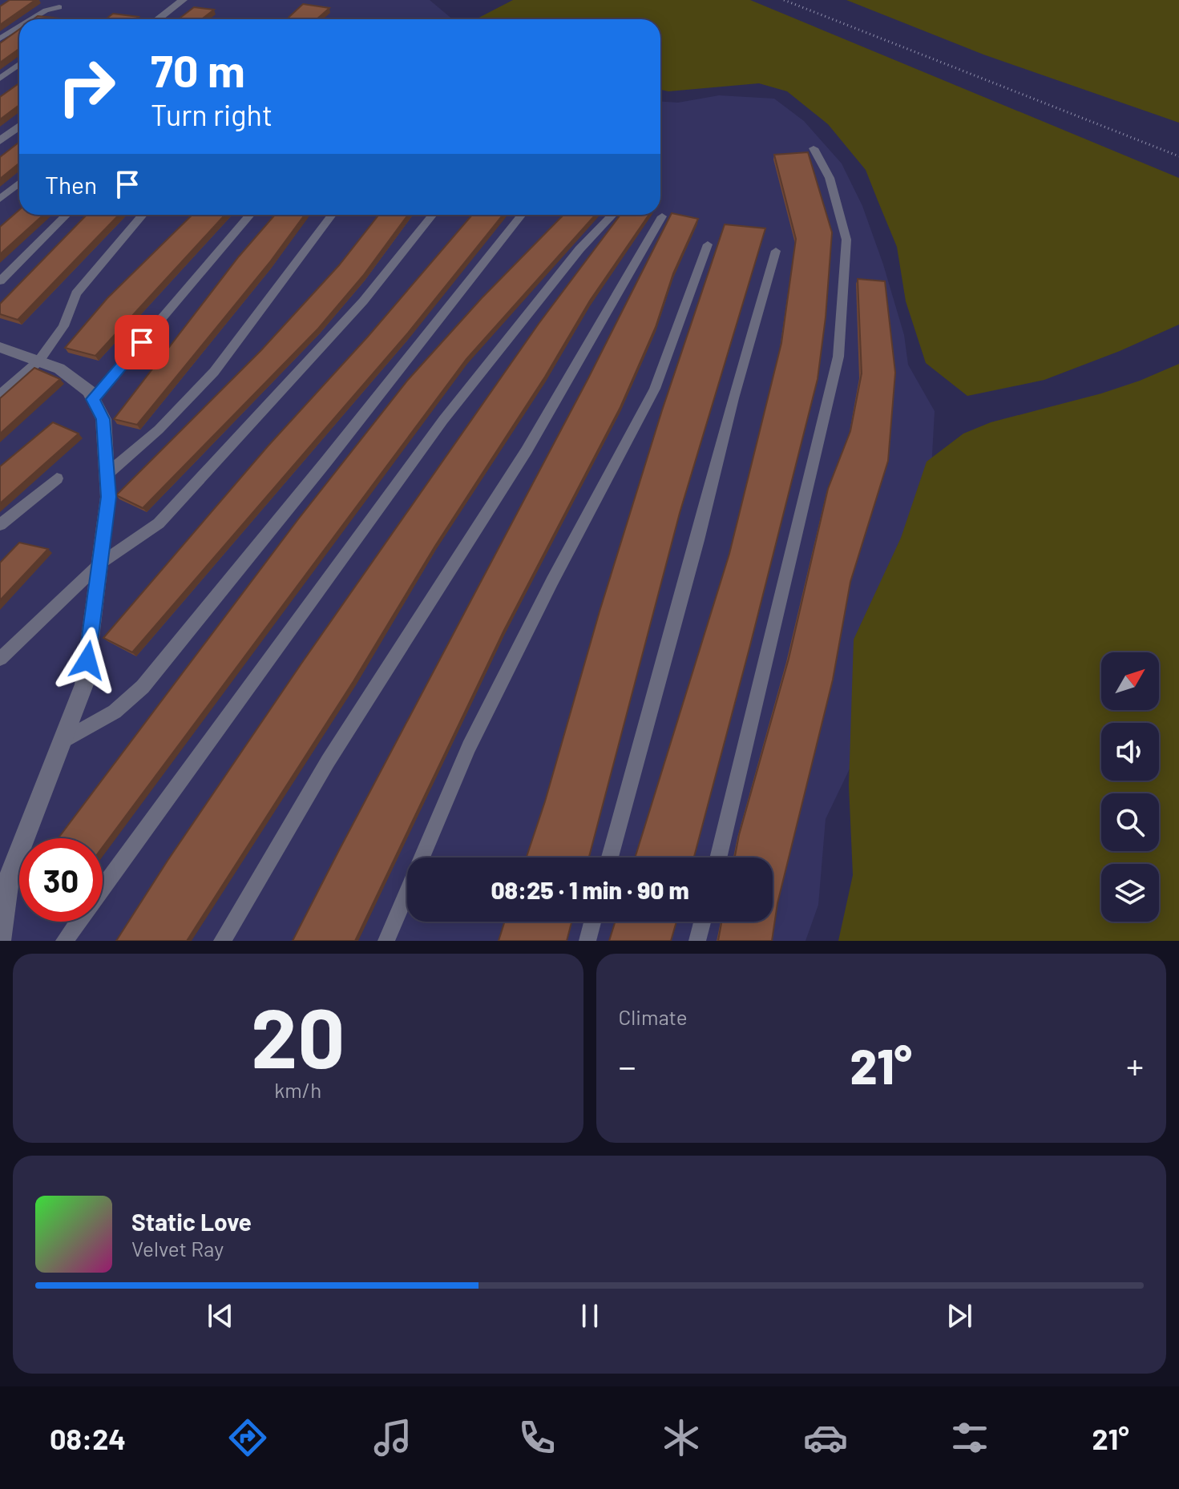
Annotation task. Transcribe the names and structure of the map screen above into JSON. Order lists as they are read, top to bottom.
{
  "north": "top right",
  "page": {
    "turn": ["70 m", "Turn right"],
    "then": "Then",
    "limit": "30",
    "trip": "08:25 · 1 min · 90 m",
    "tile": [
      ["20", "km/h"],
      "Climate"
    ],
    "heat": ["−", "21°", "+"],
    "song": ["Static Love", "Velvet Ray"],
    "tabs": ["08:24", "21°"]
  }
}
